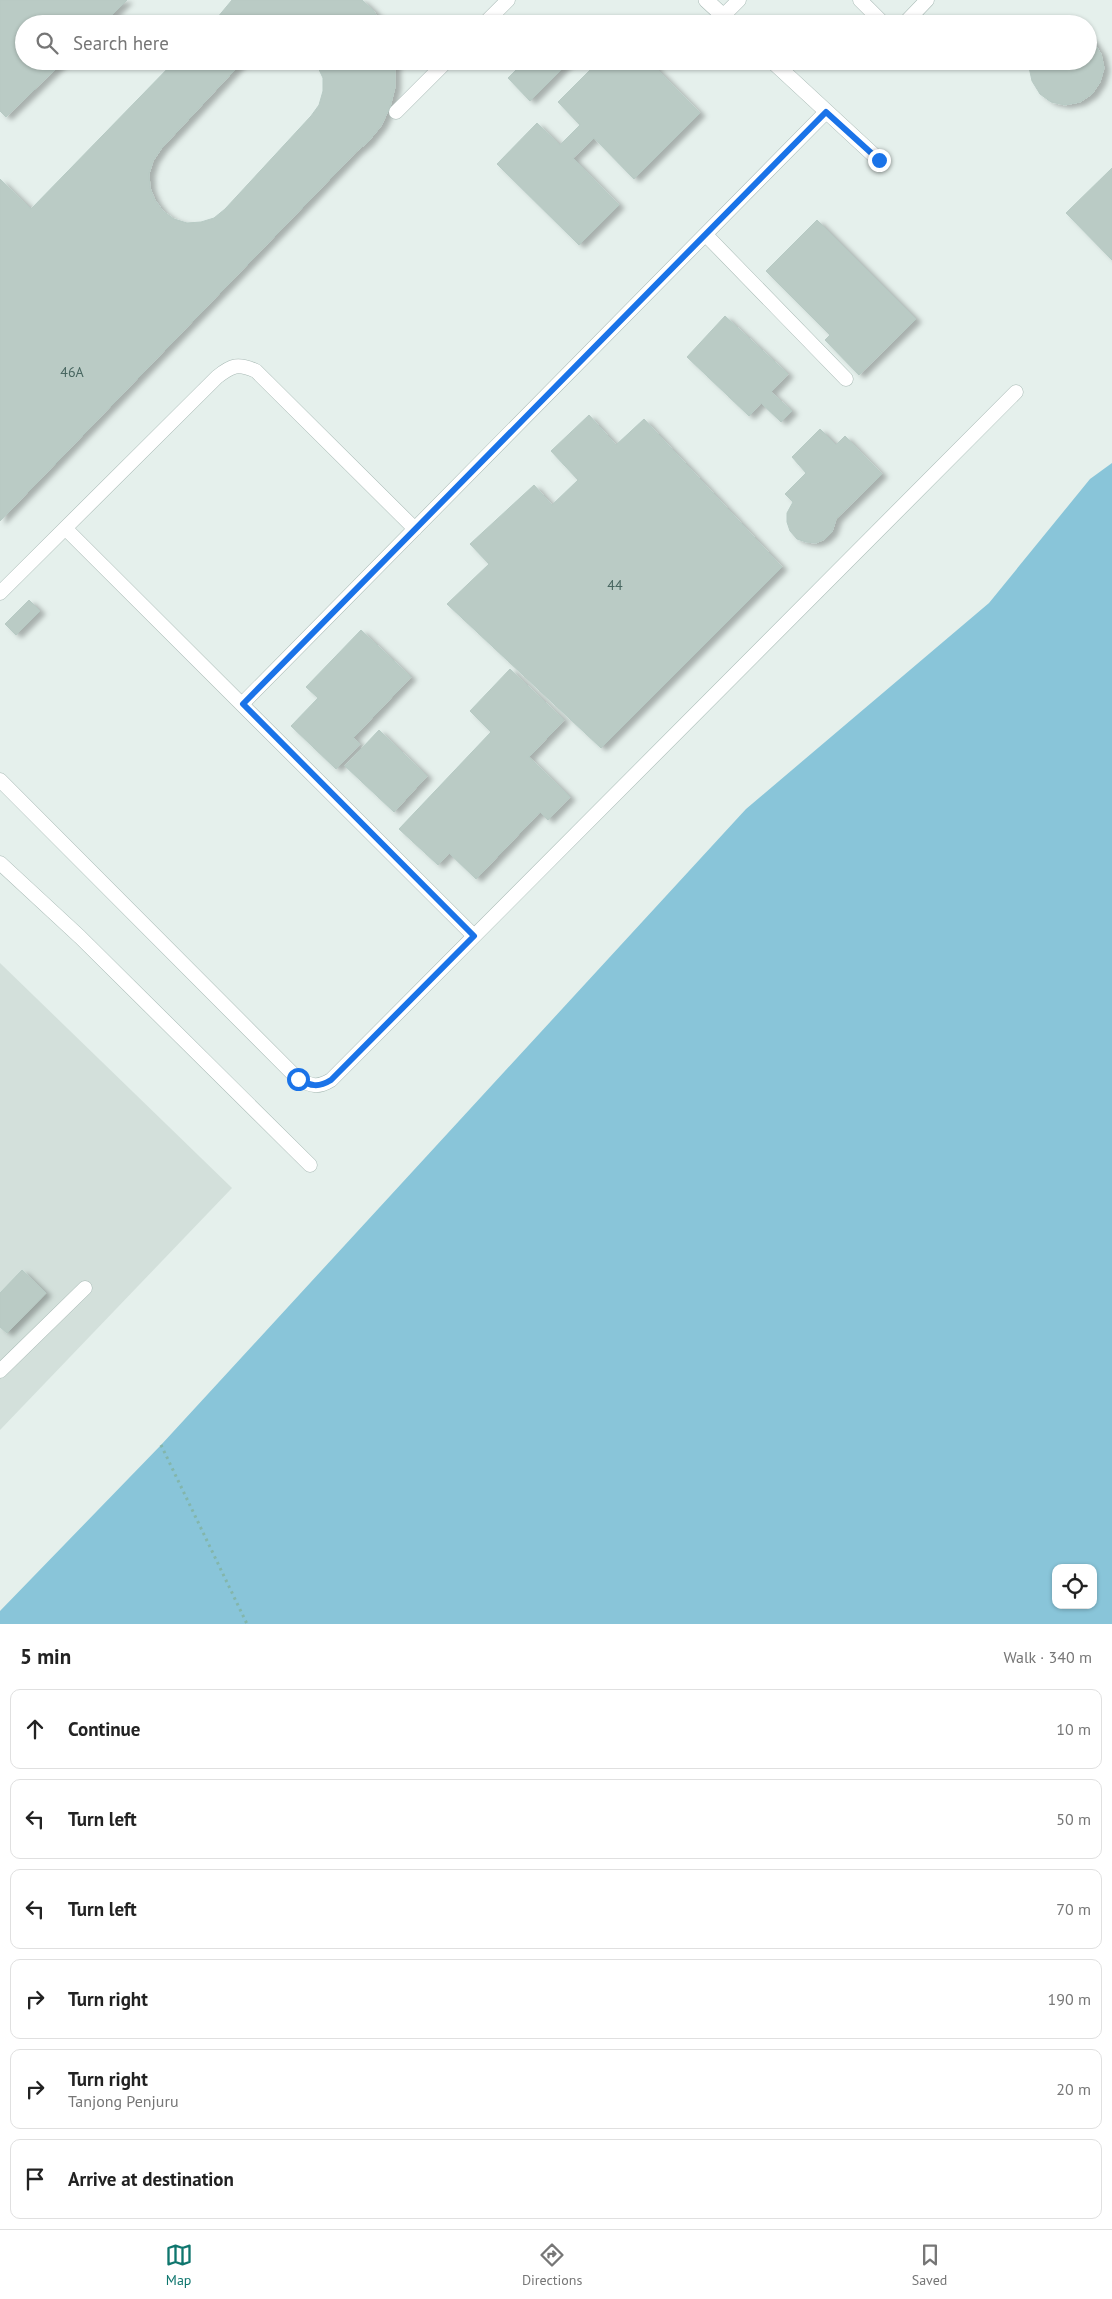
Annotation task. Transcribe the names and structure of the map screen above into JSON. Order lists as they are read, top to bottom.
{
  "house_numbers": ["46A", "44"],
  "page": {
    "search": "Search here",
    "heading": ["5 min", "Walk · 340 m"],
    "list": [
      ["Continue", "10 m"],
      ["Turn left", "50 m"],
      ["Turn left", "70 m"],
      ["Turn right", "190 m"],
      ["Turn right", "Tanjong Penjuru", "20 m"],
      "Arrive at destination"
    ],
    "nav": ["Map", "Directions", "Saved"]
  }
}
